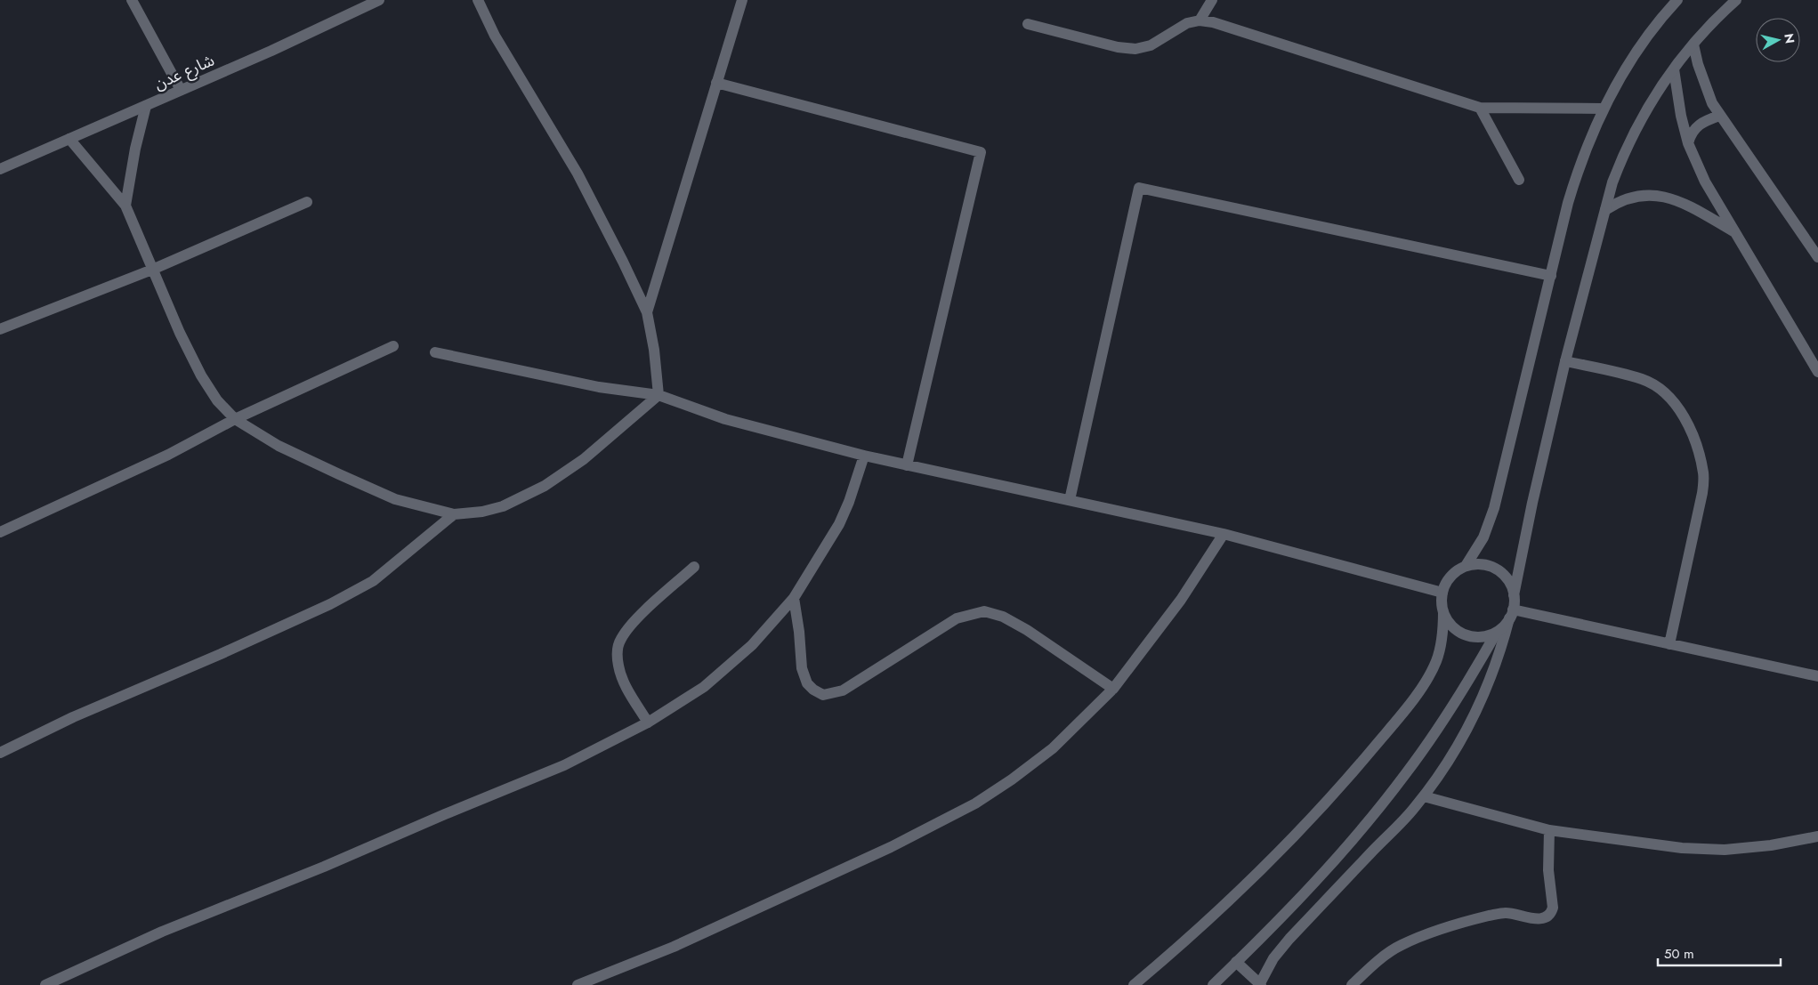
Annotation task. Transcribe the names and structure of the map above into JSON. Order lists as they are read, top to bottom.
{
  "streets": {
    "street": ["شارع عدن"]
  },
  "scale_bar": "50 m",
  "north": "right"
}
